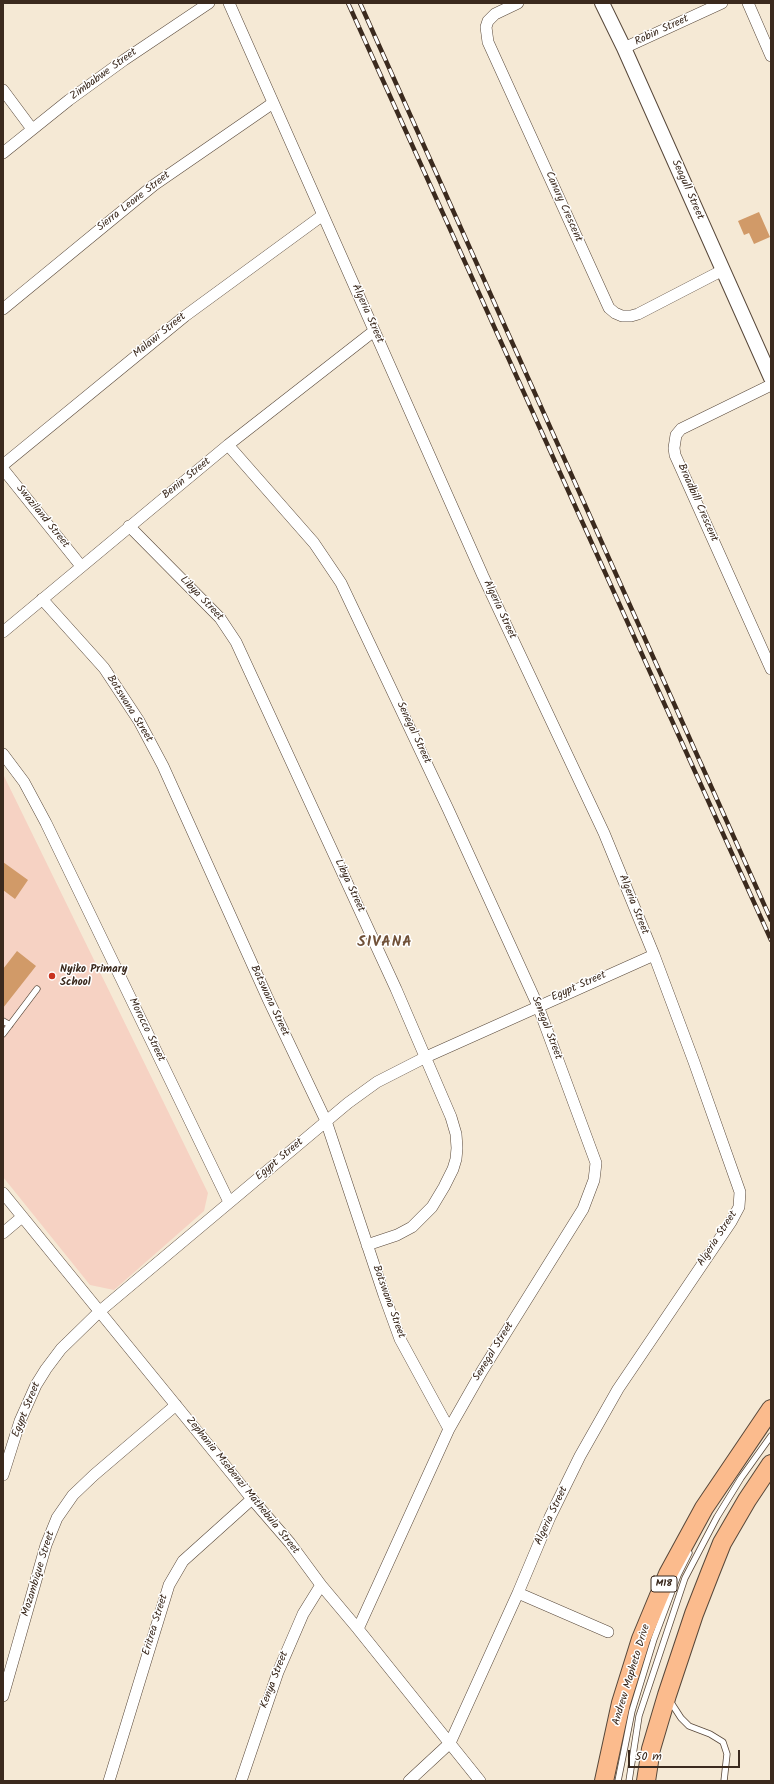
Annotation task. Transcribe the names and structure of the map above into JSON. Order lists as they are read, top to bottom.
{
  "streets": {
    "main road": ["M18", "Andrew Mapheto Drive"],
    "street": [
      "Robin Street",
      "Zimbabwe Street",
      "Seagull Street",
      "Sierra Leone Street",
      "Canary Crescent",
      "Algeria Street",
      "Malawi Street",
      "Benin Street",
      "Broadbill Crescent",
      "Swaziland Street",
      "Libya Street",
      "Botswana Street",
      "Senegal Street",
      "Egypt Street",
      "Morocco Street",
      "Zephania Msebenzi Mathebula Street",
      "Mozambique Street",
      "Eritrea Street",
      "Kenya Street"
    ]
  },
  "crossings": [
    ["Robin Street", "Seagull Street"],
    ["Seagull Street", "Canary Crescent"],
    ["Sierra Leone Street", "Algeria Street"],
    ["Algeria Street", "Malawi Street"],
    ["Algeria Street", "Benin Street"],
    ["Algeria Street", "Egypt Street"],
    ["Algeria Street", "Zephania Msebenzi Mathebula Street"],
    ["Benin Street", "Swaziland Street"],
    ["Benin Street", "Libya Street"],
    ["Benin Street", "Botswana Street"],
    ["Benin Street", "Senegal Street"],
    ["Libya Street", "Botswana Street"],
    ["Libya Street", "Egypt Street"],
    ["Botswana Street", "Senegal Street"],
    ["Botswana Street", "Egypt Street"],
    ["Senegal Street", "Egypt Street"],
    ["Senegal Street", "Zephania Msebenzi Mathebula Street"],
    ["Egypt Street", "Morocco Street"],
    ["Egypt Street", "Zephania Msebenzi Mathebula Street"],
    ["Zephania Msebenzi Mathebula Street", "Mozambique Street"],
    ["Zephania Msebenzi Mathebula Street", "Eritrea Street"],
    ["Zephania Msebenzi Mathebula Street", "Kenya Street"]
  ],
  "districts": ["SIVANA"],
  "places": ["Nyiko Primary School"],
  "scale_bar": "50 m"
}
